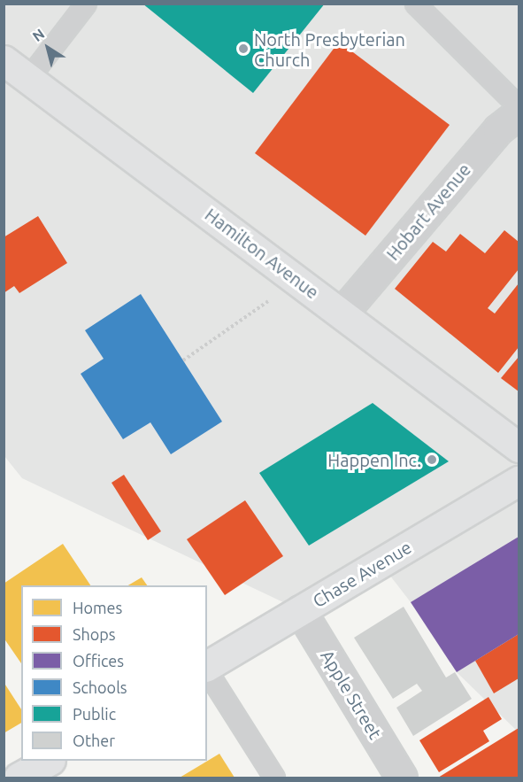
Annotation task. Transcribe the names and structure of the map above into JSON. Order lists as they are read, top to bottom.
{
  "streets": {
    "main road": ["Hamilton Avenue", "Chase Avenue"],
    "street": ["Hobart Avenue", "Apple Street"]
  },
  "crossings": [
    ["Hobart Avenue", "Hamilton Avenue"],
    ["Chase Avenue", "Apple Street"]
  ],
  "places": ["North Presbyterian Church", "Happen Inc."],
  "legend": [
    "Homes",
    "Shops",
    "Offices",
    "Schools",
    "Public",
    "Other"
  ],
  "north": "top left"
}
